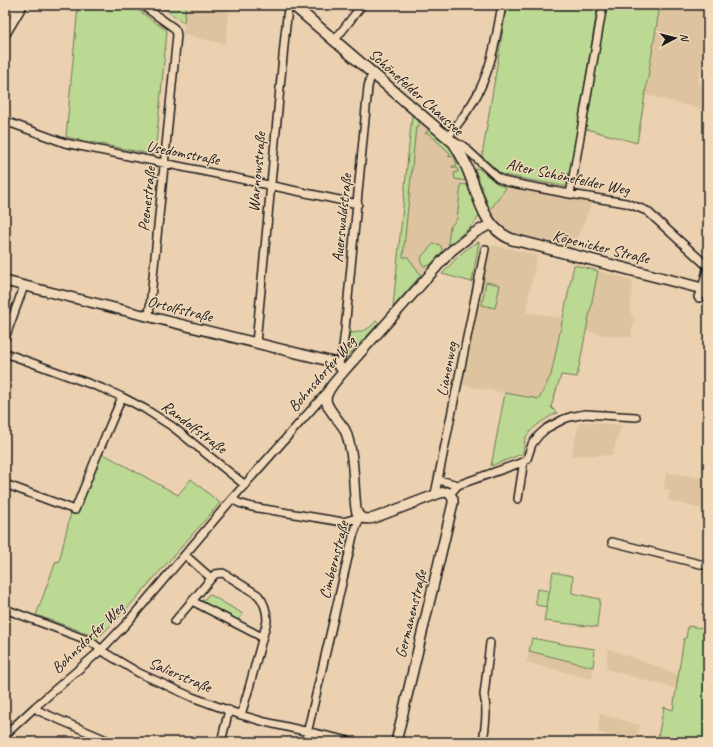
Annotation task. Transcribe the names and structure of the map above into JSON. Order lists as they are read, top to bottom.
{
  "streets": {
    "main road": ["Schönefelder Chaussee", "Köpenicker Straße"],
    "street": [
      "Usedomstraße",
      "Warnowstraße",
      "Alter Schönefelder Weg",
      "Peenestraße",
      "Auerswaldstraße",
      "Ortolfstraße",
      "Lianenweg",
      "Bohnsdorfer Weg",
      "Randolfstraße",
      "Cimbernstraße",
      "Germanenstraße",
      "Salierstraße"
    ]
  },
  "crossings": [
    ["Schönefelder Chaussee", "Warnowstraße"],
    ["Schönefelder Chaussee", "Alter Schönefelder Weg"],
    ["Schönefelder Chaussee", "Auerswaldstraße"],
    ["Schönefelder Chaussee", "Köpenicker Straße"],
    ["Schönefelder Chaussee", "Bohnsdorfer Weg"],
    ["Usedomstraße", "Warnowstraße"],
    ["Usedomstraße", "Peenestraße"],
    ["Usedomstraße", "Auerswaldstraße"],
    ["Warnowstraße", "Ortolfstraße"],
    ["Peenestraße", "Ortolfstraße"],
    ["Auerswaldstraße", "Ortolfstraße"],
    ["Auerswaldstraße", "Bohnsdorfer Weg"],
    ["Köpenicker Straße", "Bohnsdorfer Weg"],
    ["Ortolfstraße", "Bohnsdorfer Weg"],
    ["Bohnsdorfer Weg", "Randolfstraße"],
    ["Bohnsdorfer Weg", "Cimbernstraße"],
    ["Bohnsdorfer Weg", "Salierstraße"],
    ["Cimbernstraße", "Salierstraße"]
  ],
  "north": "right"
}
